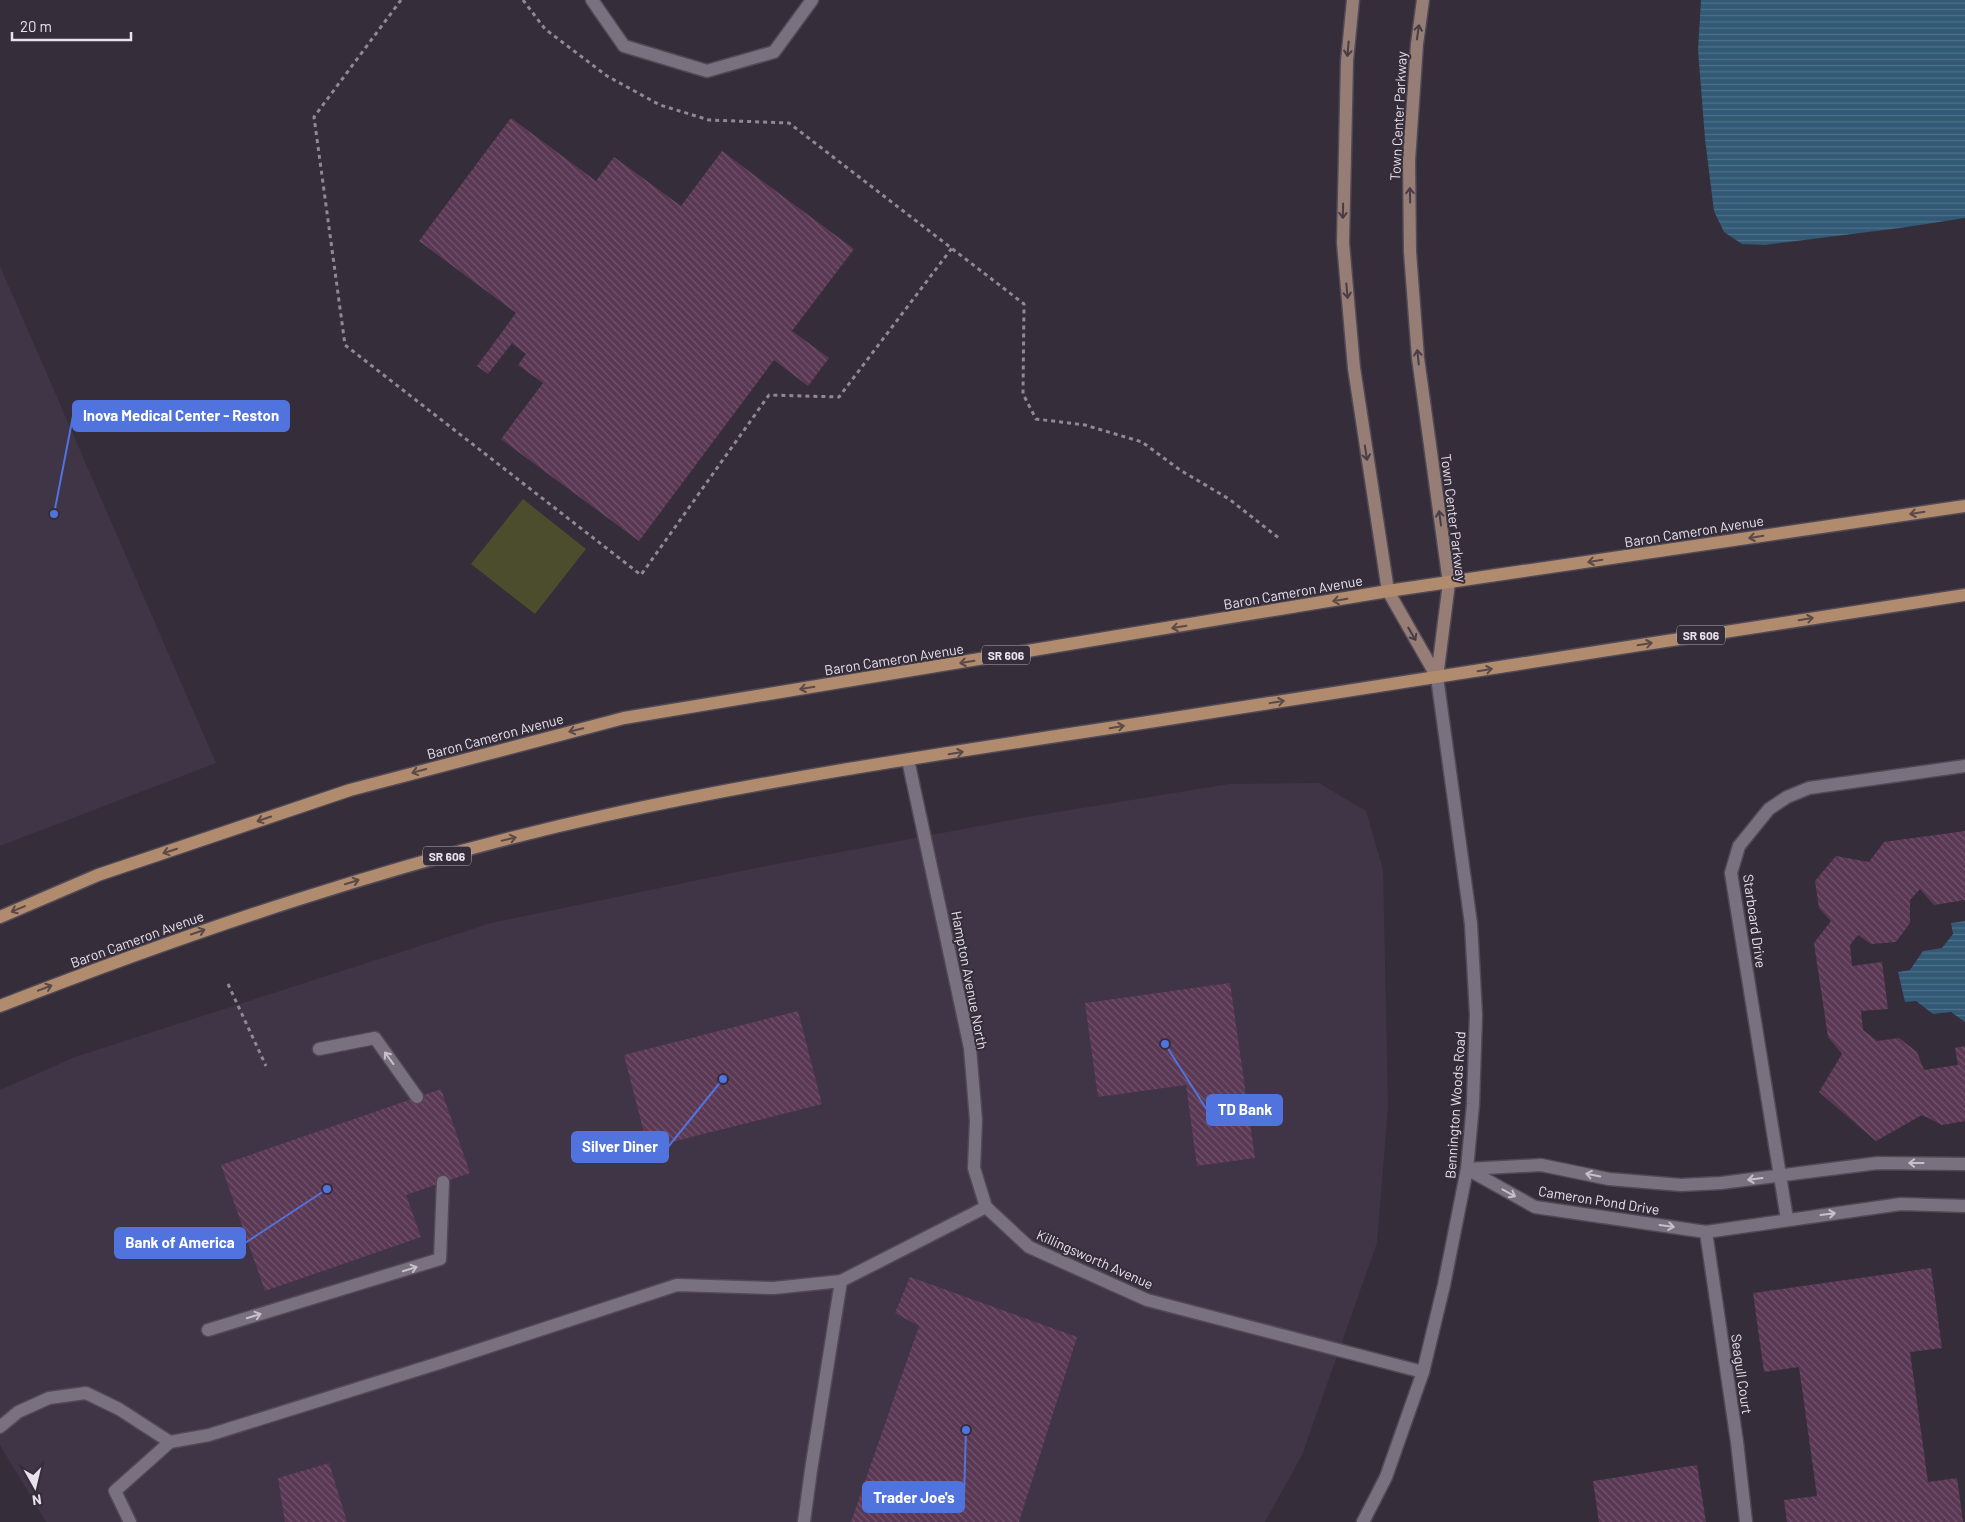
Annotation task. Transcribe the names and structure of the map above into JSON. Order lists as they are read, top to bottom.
{
  "streets": {
    "main road": ["Town Center Parkway", "Baron Cameron Avenue", "SR 606"],
    "street": [
      "Starboard Drive",
      "Hampton Avenue North",
      "Bennington Woods Road",
      "Cameron Pond Drive",
      "Killingsworth Avenue",
      "Seagull Court"
    ]
  },
  "crossings": [
    ["Town Center Parkway", "Baron Cameron Avenue"],
    ["Town Center Parkway", "Bennington Woods Road"],
    ["Baron Cameron Avenue", "Hampton Avenue North"],
    ["Baron Cameron Avenue", "Bennington Woods Road"],
    ["Starboard Drive", "Cameron Pond Drive"],
    ["Hampton Avenue North", "Killingsworth Avenue"],
    ["Bennington Woods Road", "Cameron Pond Drive"],
    ["Bennington Woods Road", "Killingsworth Avenue"],
    ["Cameron Pond Drive", "Seagull Court"]
  ],
  "places": [
    "Inova Medical Center - Reston",
    "TD Bank",
    "Silver Diner",
    "Bank of America",
    "Trader Joe's"
  ],
  "scale_bar": "20 m",
  "north": "bottom"
}
